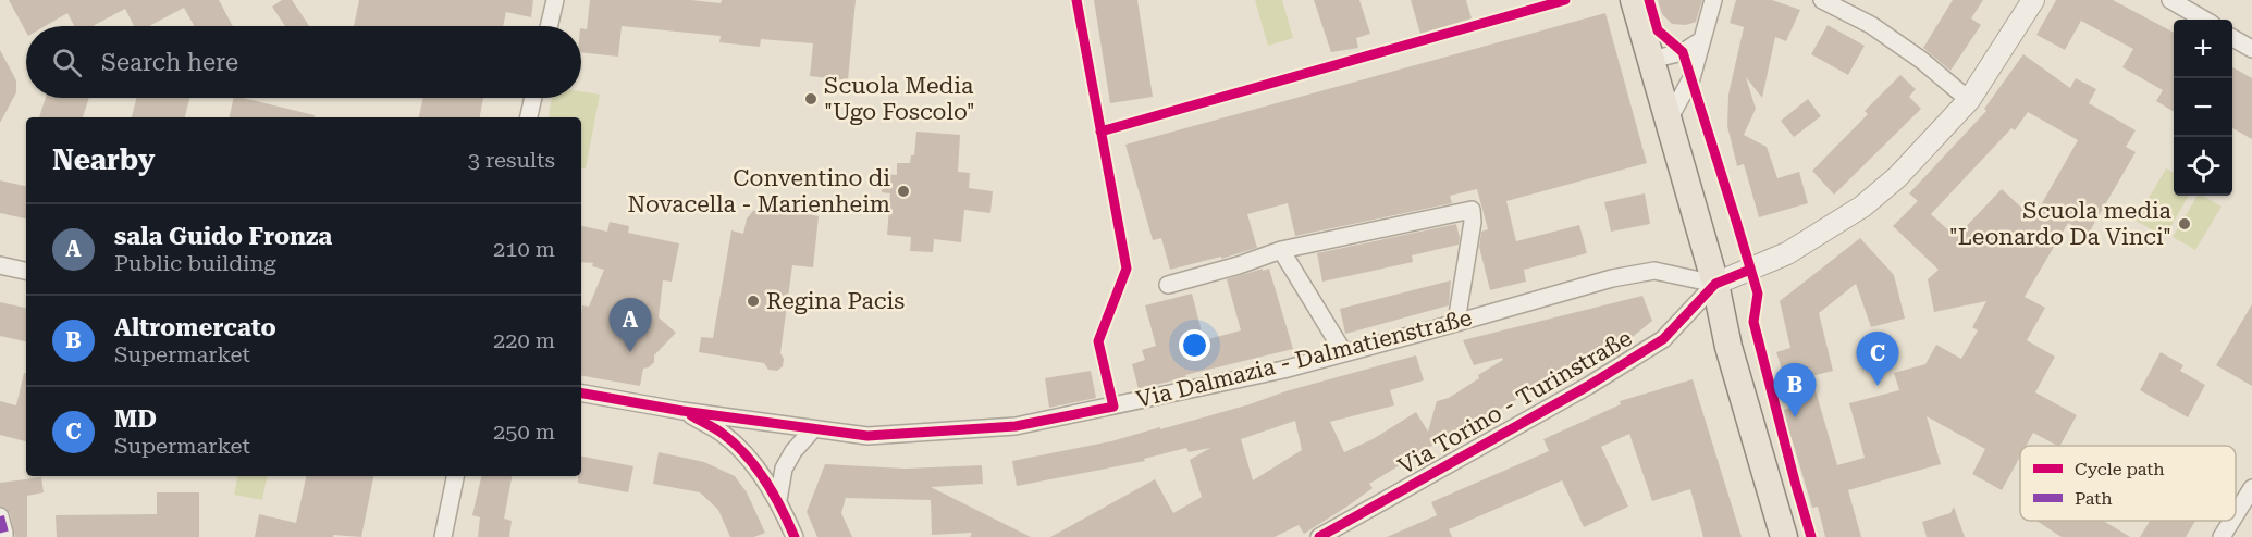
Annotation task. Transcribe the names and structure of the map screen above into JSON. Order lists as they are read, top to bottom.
{
  "streets": {
    "street": ["Via Dalmazia - Dalmatienstraße", "Via Torino - Turinstraße"]
  },
  "crossings": [
    ["Via Dalmazia - Dalmatienstraße", "Via Torino - Turinstraße"]
  ],
  "places": [
    "Scuola Media \"Ugo Foscolo\"",
    "Conventino di Novacella - Marienheim",
    "Scuola media \"Leonardo Da Vinci\"",
    "Regina Pacis"
  ],
  "legend": ["Cycle path", "Path"],
  "page": {
    "map_buttons": ["+", "−"],
    "search": "Search here",
    "heading": ["Nearby", "3 results"],
    "list": [
      {
        "mark": "A",
        "name": "sala Guido Fronza",
        "note": "Public building",
        "value": "210 m"
      },
      {
        "mark": "B",
        "name": "Altromercato",
        "note": "Supermarket",
        "value": "220 m"
      },
      {
        "mark": "C",
        "name": "MD",
        "note": "Supermarket",
        "value": "250 m"
      }
    ],
    "pins": ["A", "C", "B"]
  }
}
